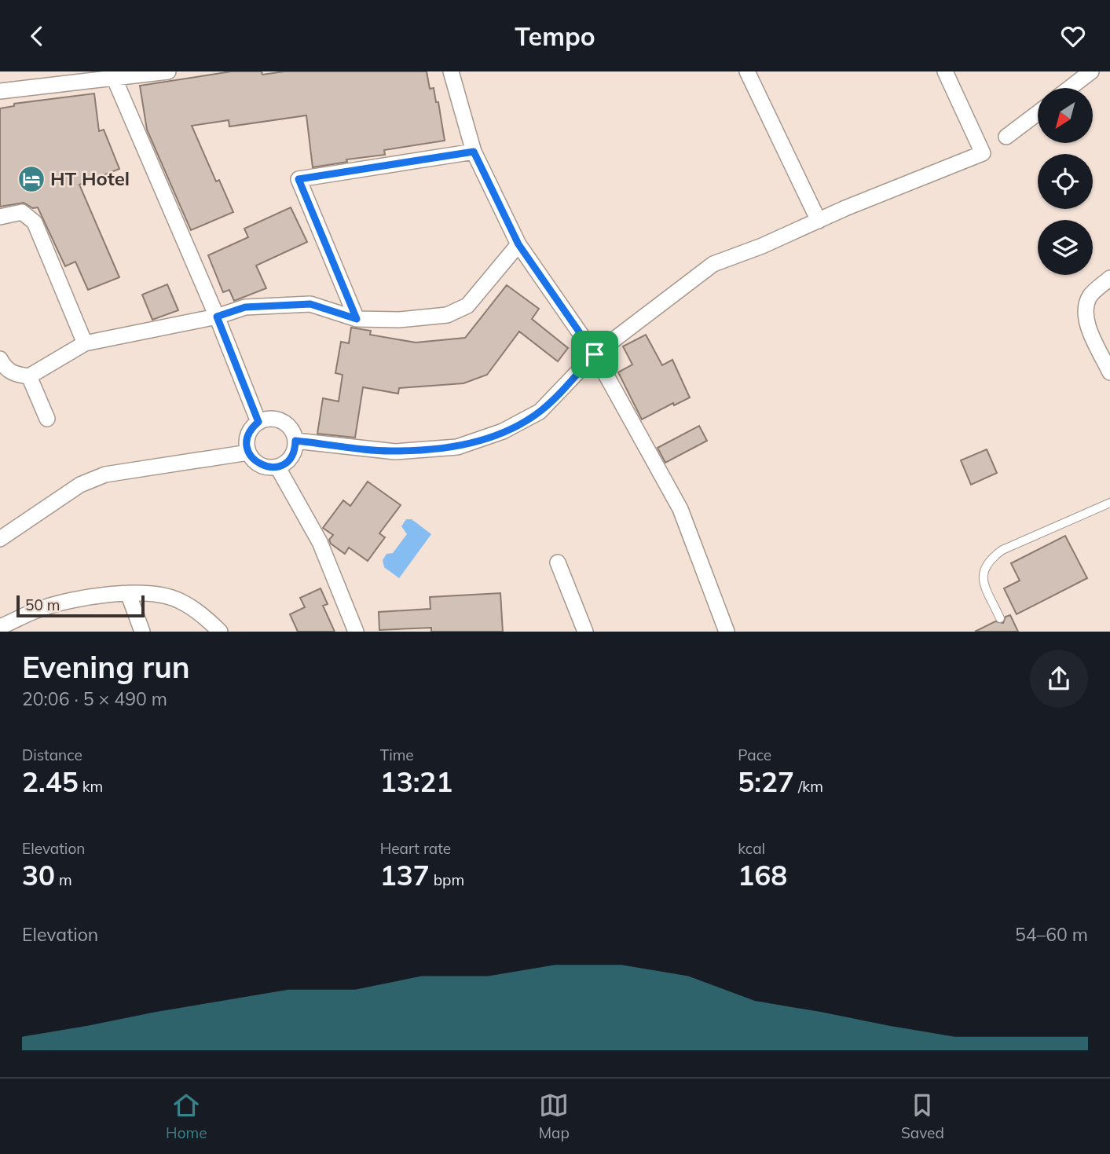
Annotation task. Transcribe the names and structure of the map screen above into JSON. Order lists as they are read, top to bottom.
{
  "places": {
    "hotel": ["HT Hotel"]
  },
  "scale_bar": "50 m",
  "north": "bottom left",
  "page": {
    "header": "Tempo",
    "scale": "50 m",
    "heading": ["Evening run", "20:06 · 5 × 490 m"],
    "stats": [
      ["Distance", "2.45 km"],
      ["Time", "13:21"],
      ["Pace", "5:27 /km"],
      ["Elevation", "30 m"],
      ["Heart rate", "137 bpm"],
      ["kcal", "168"]
    ],
    "chart": ["Elevation", "54–60 m"],
    "tabs": ["Home", "Map", "Saved"]
  }
}
